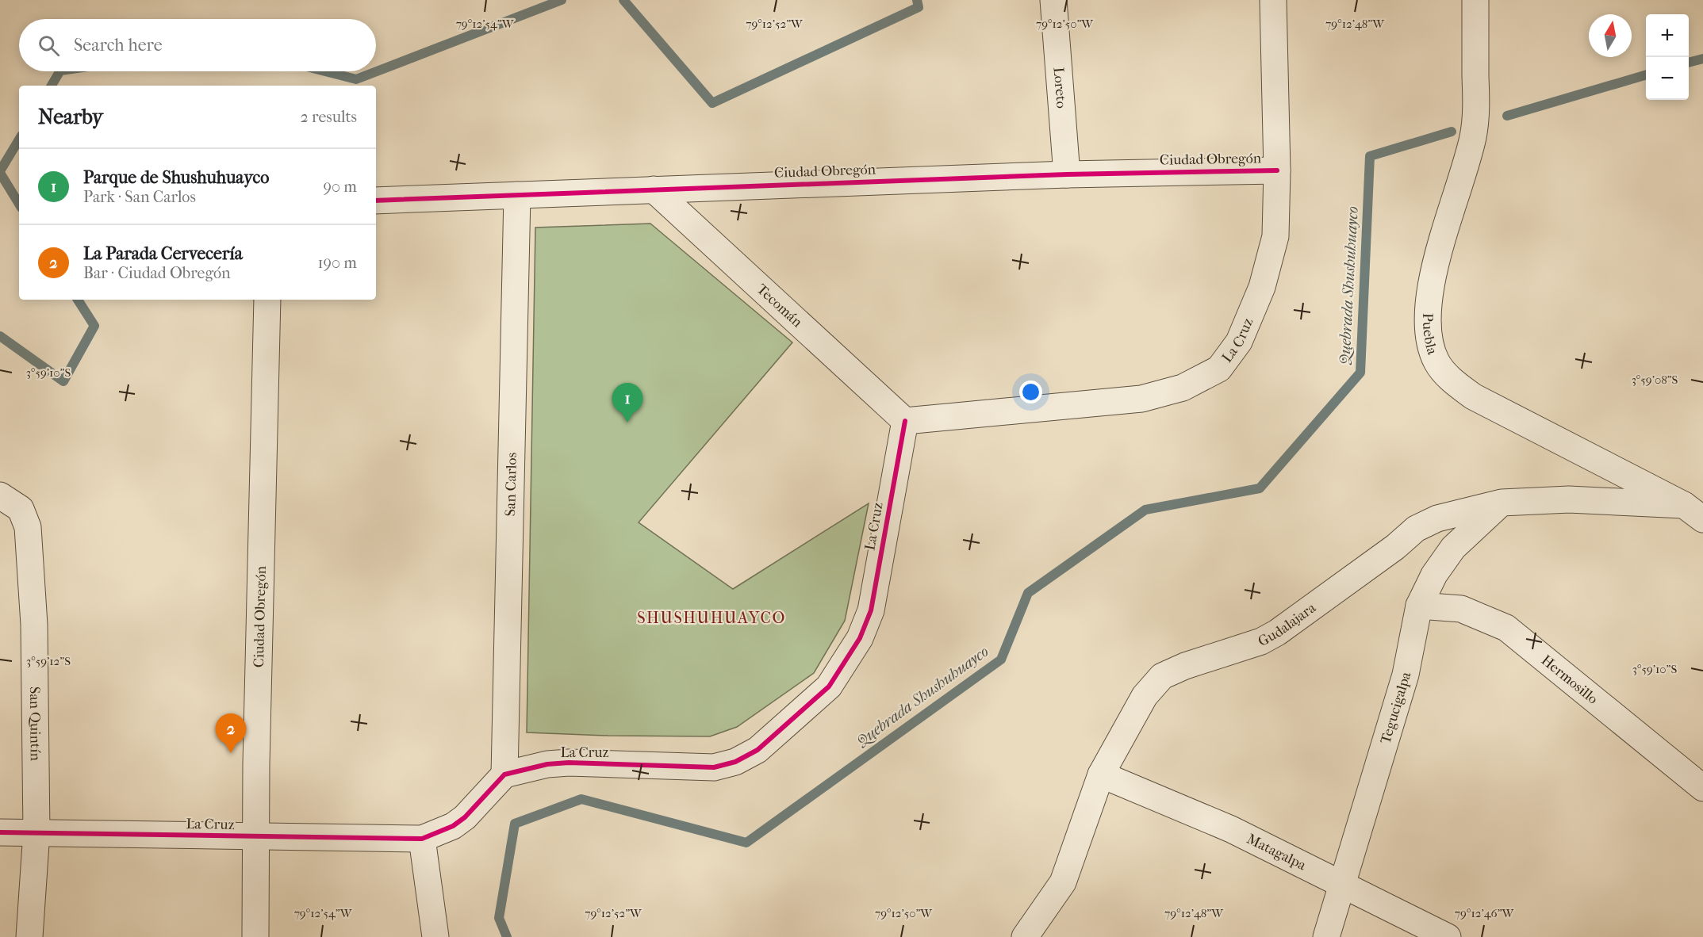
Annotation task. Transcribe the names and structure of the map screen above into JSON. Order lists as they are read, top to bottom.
{
  "streets": {
    "street": [
      "Loreto",
      "Ciudad Obregón",
      "Tecomán",
      "Puebla",
      "La Cruz",
      "San Carlos",
      "Gudalajara",
      "Hermosillo",
      "Tegucigalpa",
      "San Quintín",
      "Matagalpa"
    ]
  },
  "crossings": [
    ["Loreto", "Ciudad Obregón"],
    ["Ciudad Obregón", "Tecomán"],
    ["Ciudad Obregón", "La Cruz"],
    ["Ciudad Obregón", "San Carlos"],
    ["Tecomán", "La Cruz"],
    ["Puebla", "Gudalajara"],
    ["La Cruz", "San Carlos"],
    ["La Cruz", "San Quintín"],
    ["Gudalajara", "Tegucigalpa"],
    ["Gudalajara", "Matagalpa"],
    ["Hermosillo", "Tegucigalpa"],
    ["Tegucigalpa", "Matagalpa"]
  ],
  "districts": ["SHUSHUHUAYCO"],
  "water": ["Quebrada Shushuhuayco"],
  "north": "top",
  "page": {
    "map_buttons": ["+", "−"],
    "search": "Search here",
    "heading": ["Nearby", "2 results"],
    "list": [
      {
        "mark": "1",
        "name": "Parque de Shushuhuayco",
        "note": "Park · San Carlos",
        "value": "90 m"
      },
      {
        "mark": "2",
        "name": "La Parada Cervecería",
        "note": "Bar · Ciudad Obregón",
        "value": "190 m"
      }
    ],
    "pins": ["1", "2"]
  },
  "coordinates": [
    "79°12'54\"W",
    "79°12'52\"W",
    "79°12'50\"W",
    "79°12'48\"W",
    "3°59'10\"S",
    "3°59'08\"S",
    "3°59'12\"S",
    "79°12'46\"W"
  ]
}
